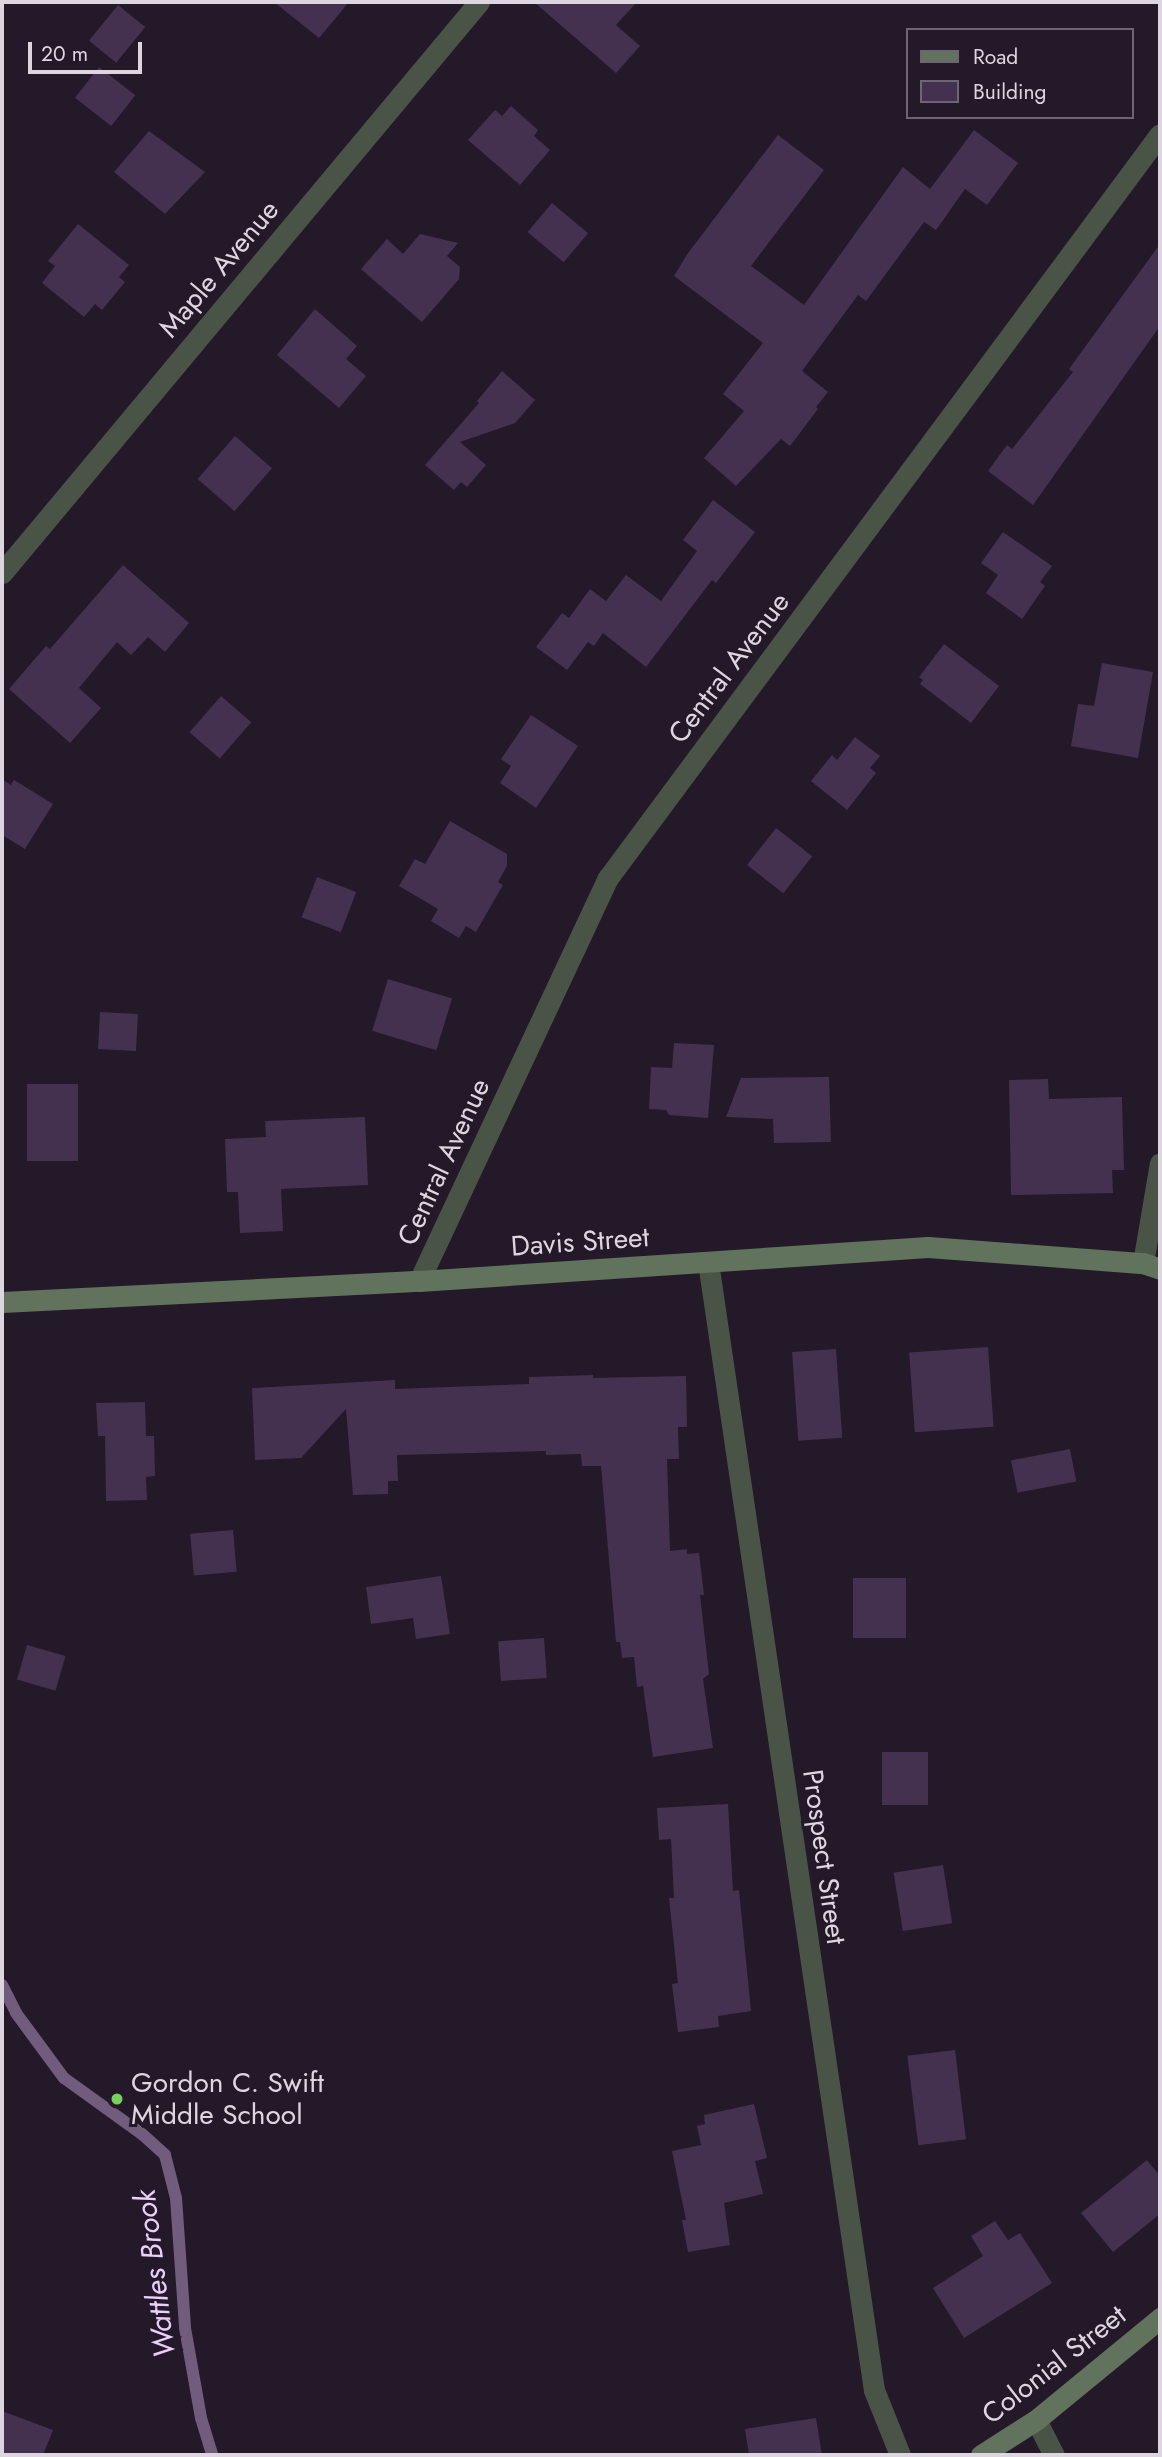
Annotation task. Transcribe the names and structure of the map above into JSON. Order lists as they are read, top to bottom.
{
  "streets": {
    "main road": ["Davis Street", "Colonial Street"],
    "street": ["Maple Avenue", "Central Avenue", "Prospect Street"]
  },
  "crossings": [
    ["Central Avenue", "Davis Street"],
    ["Davis Street", "Prospect Street"]
  ],
  "water": ["Wattles Brook"],
  "places": ["Gordon C. Swift Middle School"],
  "legend": ["Road", "Building"],
  "scale_bar": "20 m"
}
